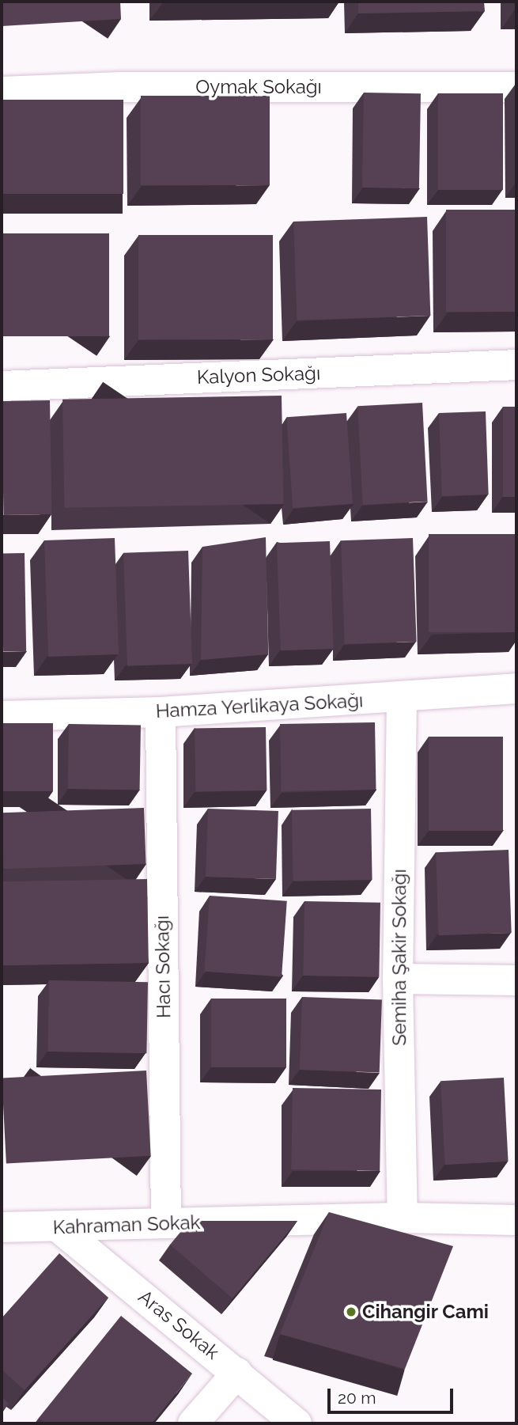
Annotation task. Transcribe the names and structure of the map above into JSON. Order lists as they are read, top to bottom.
{
  "streets": {
    "street": [
      "Oymak Sokağı",
      "Kalyon Sokağı",
      "Hamza Yerlikaya Sokağı",
      "Semiha Şakir Sokağı",
      "Hacı Sokağı",
      "Kahraman Sokak",
      "Aras Sokak"
    ]
  },
  "crossings": [
    ["Hamza Yerlikaya Sokağı", "Semiha Şakir Sokağı"],
    ["Hamza Yerlikaya Sokağı", "Hacı Sokağı"],
    ["Semiha Şakir Sokağı", "Kahraman Sokak"],
    ["Hacı Sokağı", "Kahraman Sokak"],
    ["Kahraman Sokak", "Aras Sokak"]
  ],
  "places": ["Cihangir Cami"],
  "scale_bar": "20 m"
}
